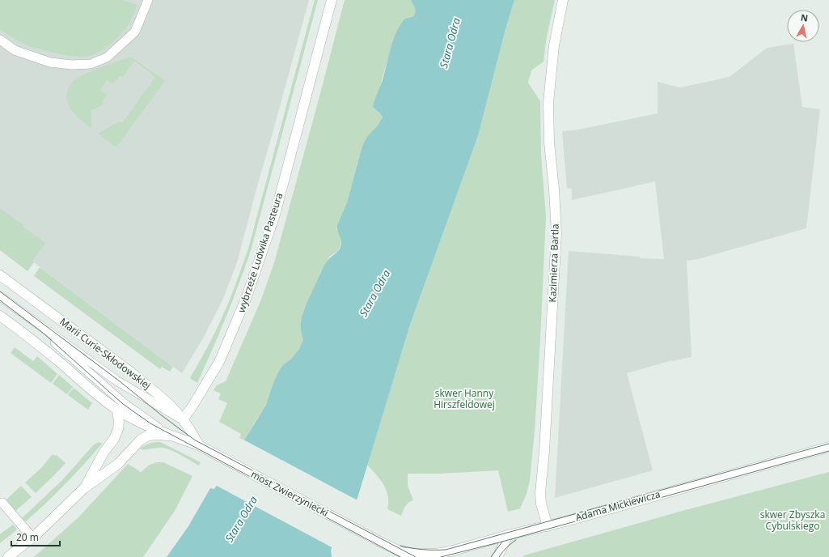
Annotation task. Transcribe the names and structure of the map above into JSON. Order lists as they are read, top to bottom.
{
  "streets": {
    "street": [
      "wybrzeże Ludwika Pasteura",
      "Kazimierza Bartla",
      "Marii Curie-Skłodowskiej",
      "most Zwierzyniecki",
      "Adama Mickiewicza"
    ]
  },
  "crossings": [
    ["wybrzeże Ludwika Pasteura", "Marii Curie-Skłodowskiej"],
    ["Kazimierza Bartla", "Adama Mickiewicza"],
    ["Marii Curie-Skłodowskiej", "most Zwierzyniecki"],
    ["most Zwierzyniecki", "Adama Mickiewicza"]
  ],
  "water": ["Stara Odra"],
  "parks": ["skwer Hanny Hirszfeldowej", "skwer Zbyszka Cybulskiego"],
  "scale_bar": "20 m",
  "north": "top"
}
